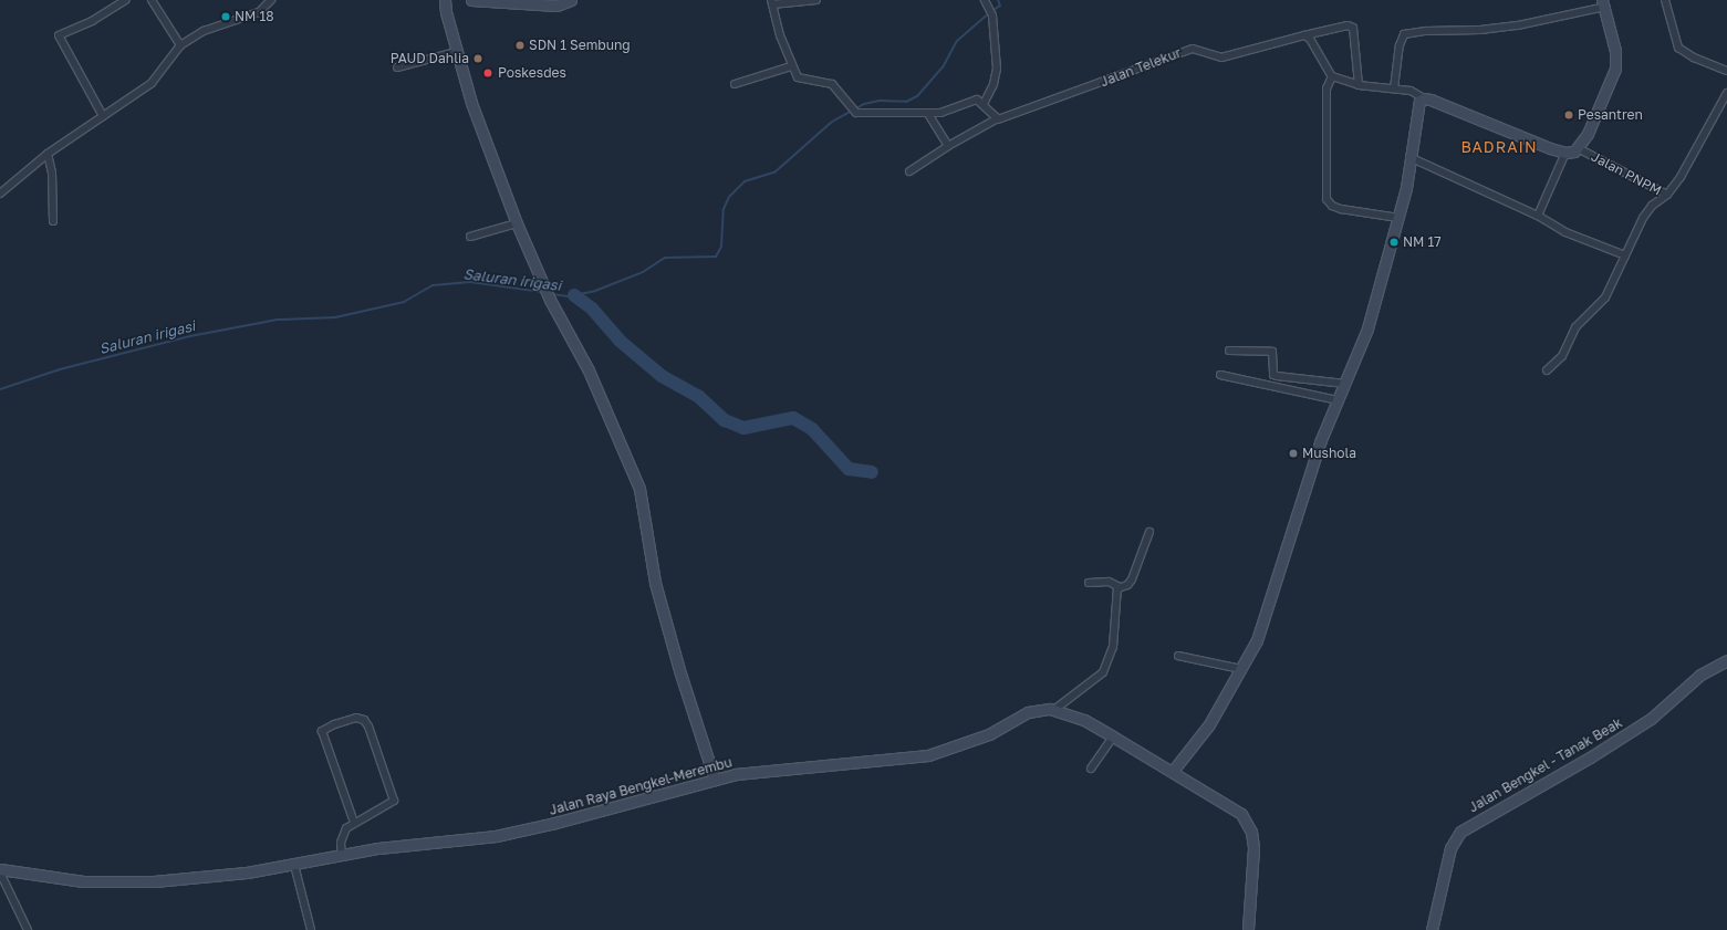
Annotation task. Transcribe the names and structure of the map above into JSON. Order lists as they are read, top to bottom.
{
  "streets": {
    "street": [
      "Jalan Telekur",
      "Jalan PNPM",
      "Jalan Bengkel - Tanak Beak",
      "Jalan Raya Bengkel-Merembu"
    ]
  },
  "districts": ["BADRAIN"],
  "water": ["Saluran irigasi"],
  "places": [
    "NM 18",
    "SDN 1 Sembung",
    "PAUD Dahlia",
    "Poskesdes",
    "Pesantren",
    "NM 17",
    "Mushola"
  ]
}
